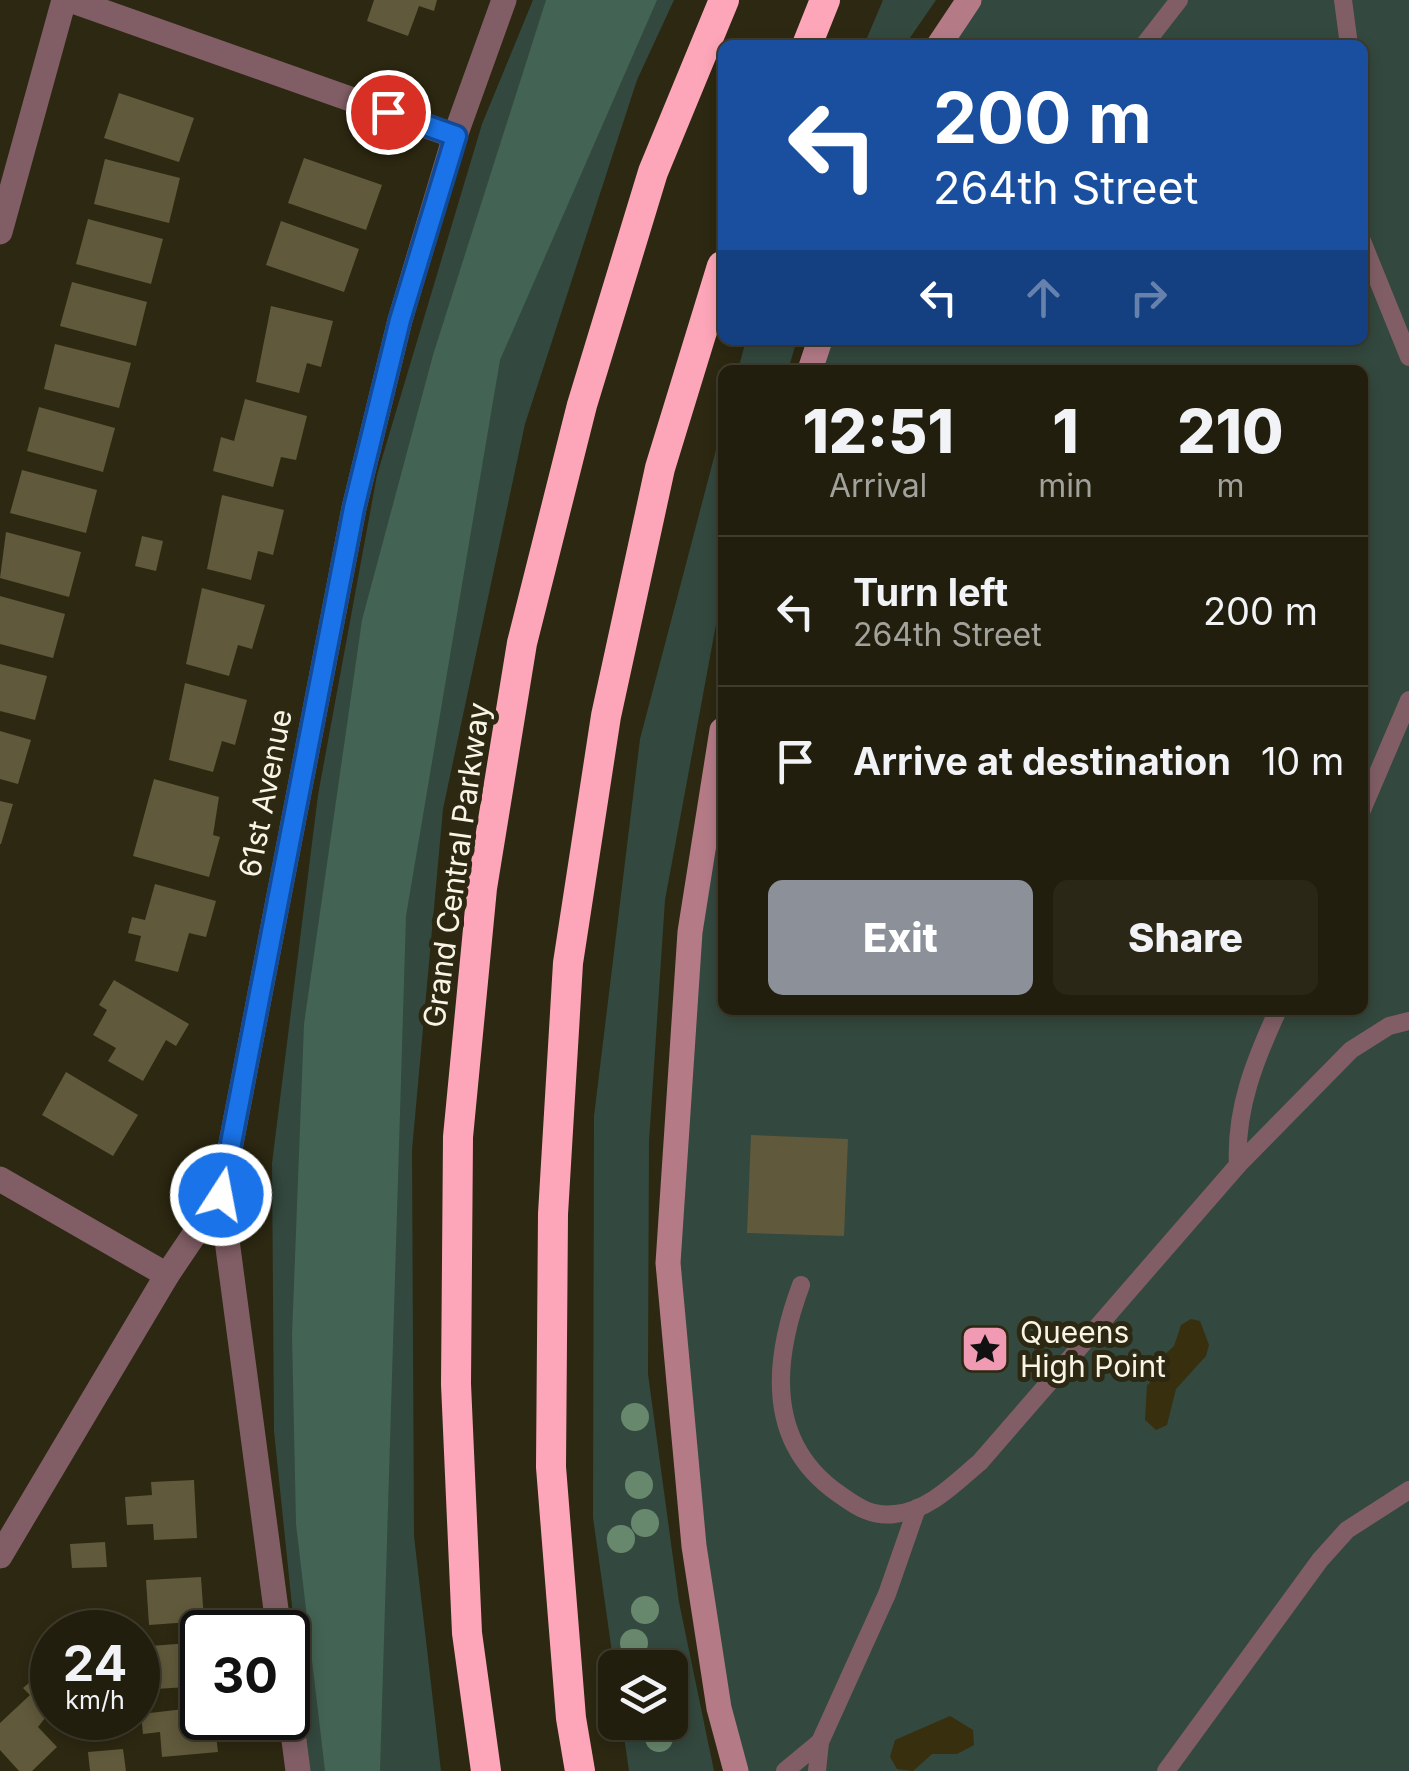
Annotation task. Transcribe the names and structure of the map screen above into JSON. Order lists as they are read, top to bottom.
{
  "streets": {
    "highway": ["Grand Central Parkway"],
    "street": ["61st Avenue"]
  },
  "places": {
    "place": ["Queens High Point"]
  },
  "page": {
    "turn": ["200 m", "264th Street"],
    "eta": [
      "12:51",
      "Arrival",
      "1",
      "min",
      "210",
      "m"
    ],
    "list": [
      {
        "name": "Turn left",
        "note": "264th Street",
        "value": "200 m"
      },
      {
        "name": "Arrive at destination",
        "value": "10 m"
      }
    ],
    "buttons": ["Exit", "Share"],
    "speed": "24 km/h",
    "limit": "30"
  }
}
